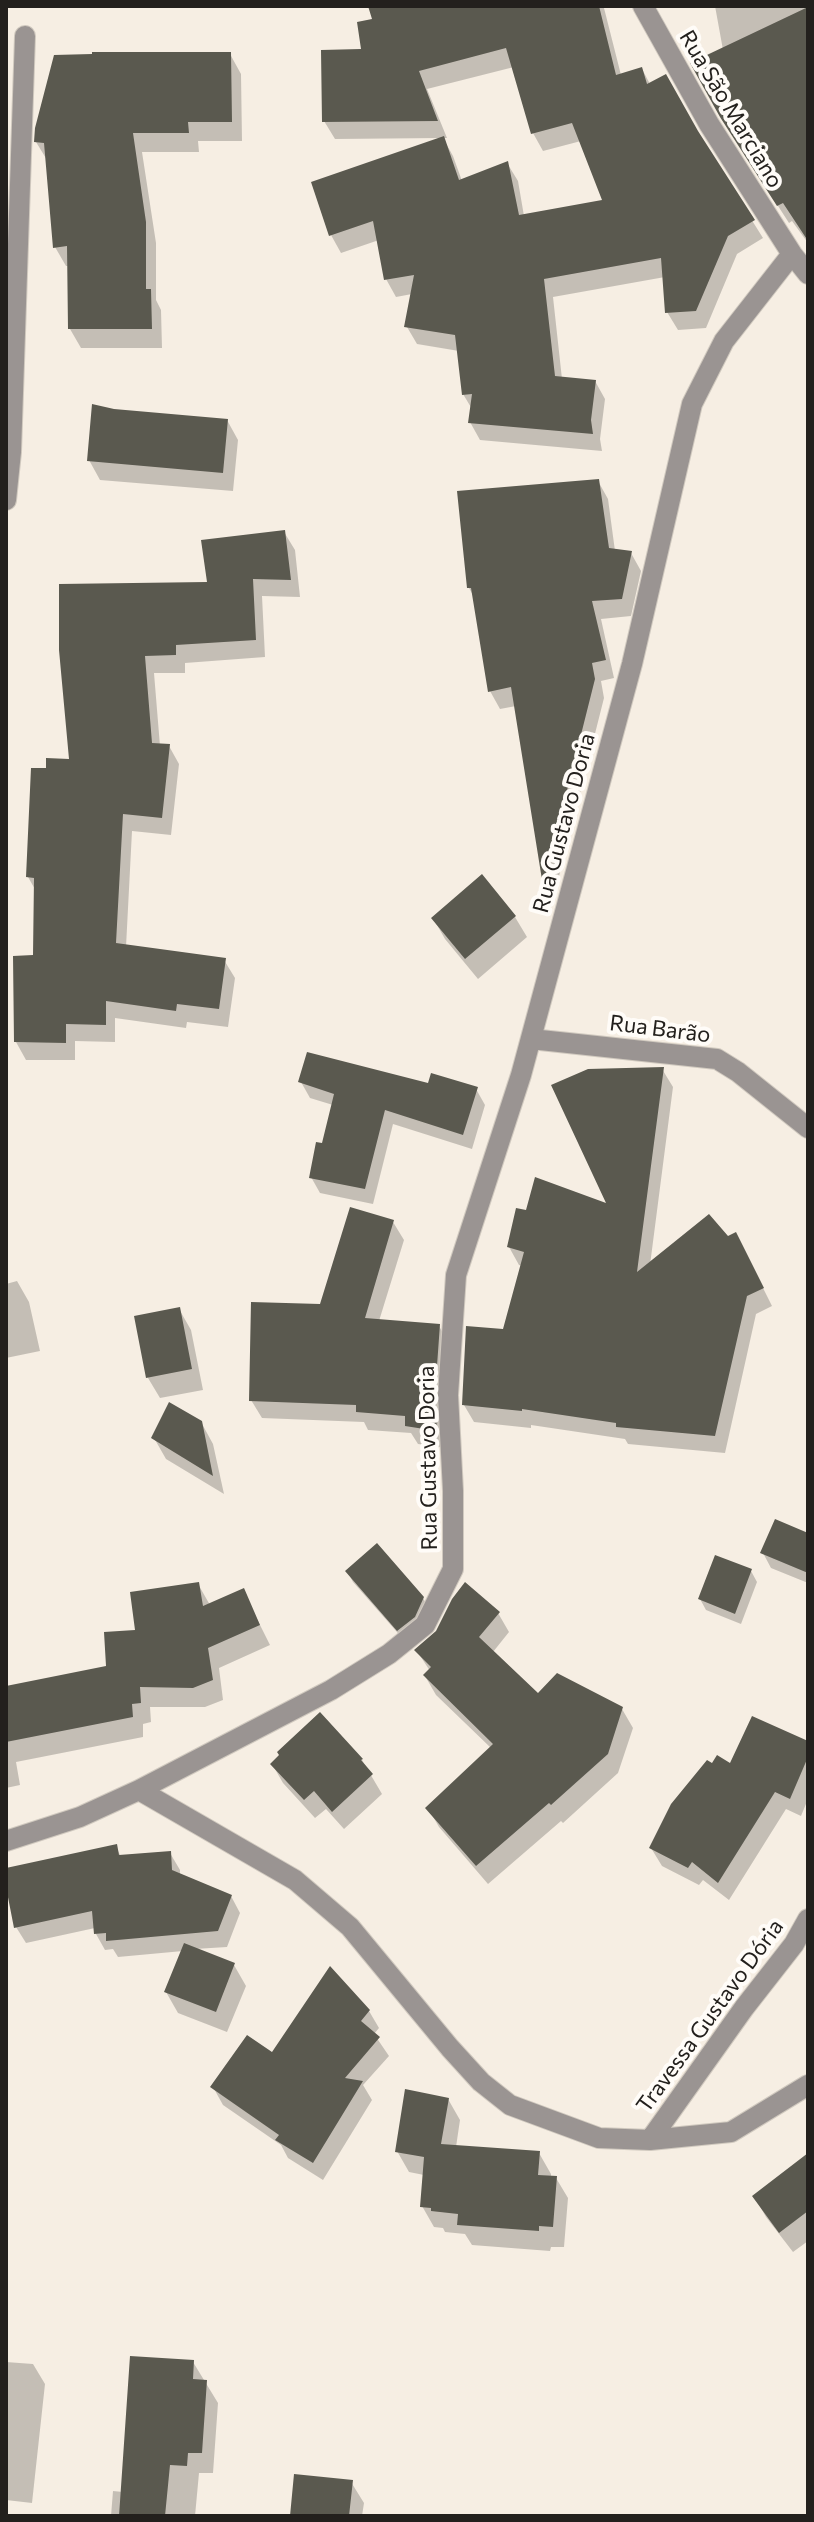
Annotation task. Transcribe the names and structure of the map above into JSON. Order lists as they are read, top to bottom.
{
  "streets": {
    "street": [
      "Rua São Marciano",
      "Rua Gustavo Doria",
      "Rua Barão",
      "Travessa Gustavo Dória"
    ]
  },
  "crossings": [
    ["Rua São Marciano", "Rua Gustavo Doria"],
    ["Rua Gustavo Doria", "Rua Barão"]
  ]
}
